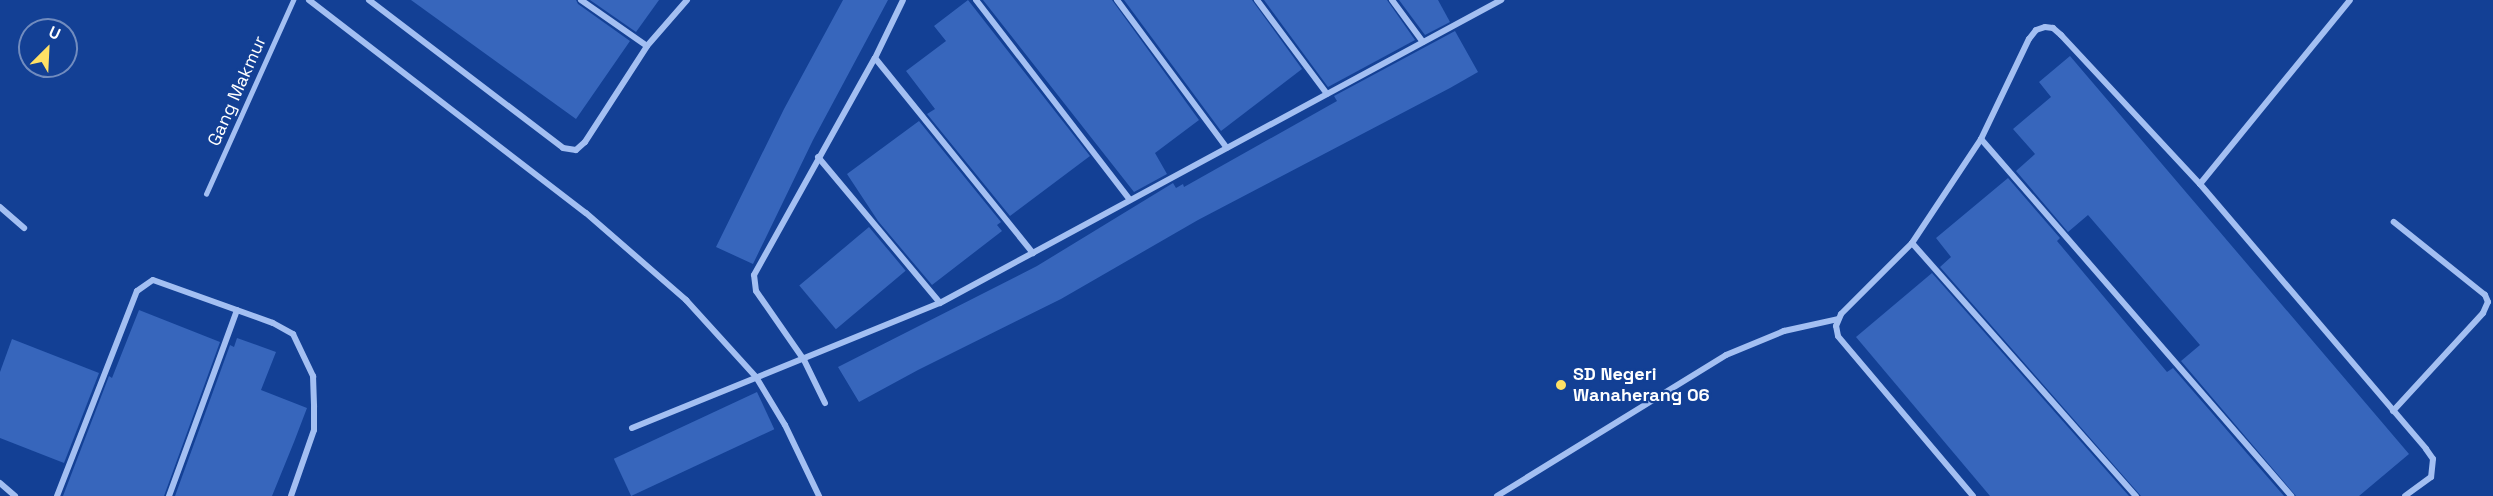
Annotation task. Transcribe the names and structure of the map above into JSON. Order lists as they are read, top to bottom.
{
  "streets": {
    "lane": ["Gang Makmur"]
  },
  "places": ["SD Negeri Wanaherang 06"],
  "north": "top right"
}
